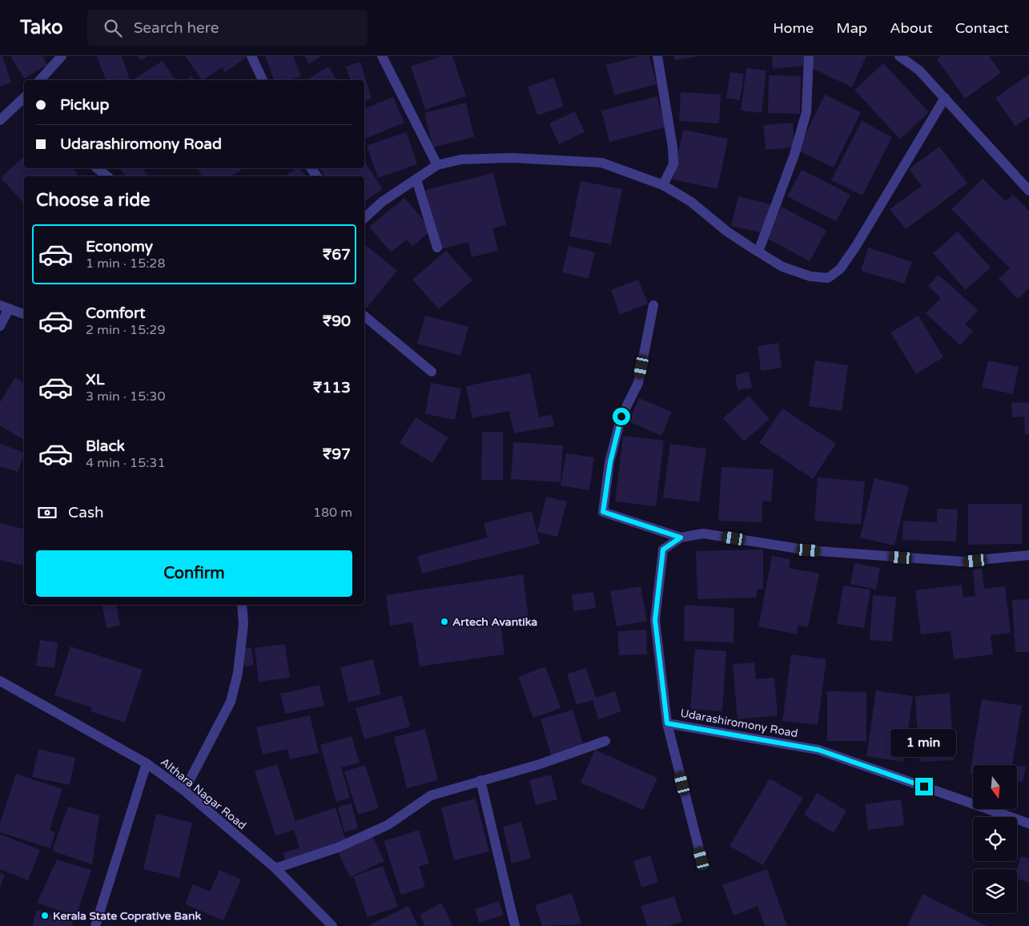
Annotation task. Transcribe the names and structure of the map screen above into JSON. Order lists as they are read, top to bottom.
{
  "streets": {
    "street": ["Udarashiromony Road", "Althara Nagar Road"]
  },
  "places": ["Artech Avantika", "Kerala State Coprative Bank"],
  "north": "bottom",
  "page": {
    "header": "Tako",
    "search": "Search here",
    "nav": [
      "Home",
      "Map",
      "About",
      "Contact"
    ],
    "banner": ["Pickup", "Udarashiromony Road"],
    "heading": "Choose a ride",
    "list": [
      {
        "name": "Economy",
        "note": "1 min · 15:28",
        "value": "₹67"
      },
      {
        "name": "Comfort",
        "note": "2 min · 15:29",
        "value": "₹90"
      },
      {
        "name": "XL",
        "note": "3 min · 15:30",
        "value": "₹113"
      },
      {
        "name": "Black",
        "note": "4 min · 15:31",
        "value": "₹97"
      }
    ],
    "pay": ["Cash", "180 m"],
    "buttons": "Confirm",
    "bubble": "1 min"
  }
}
